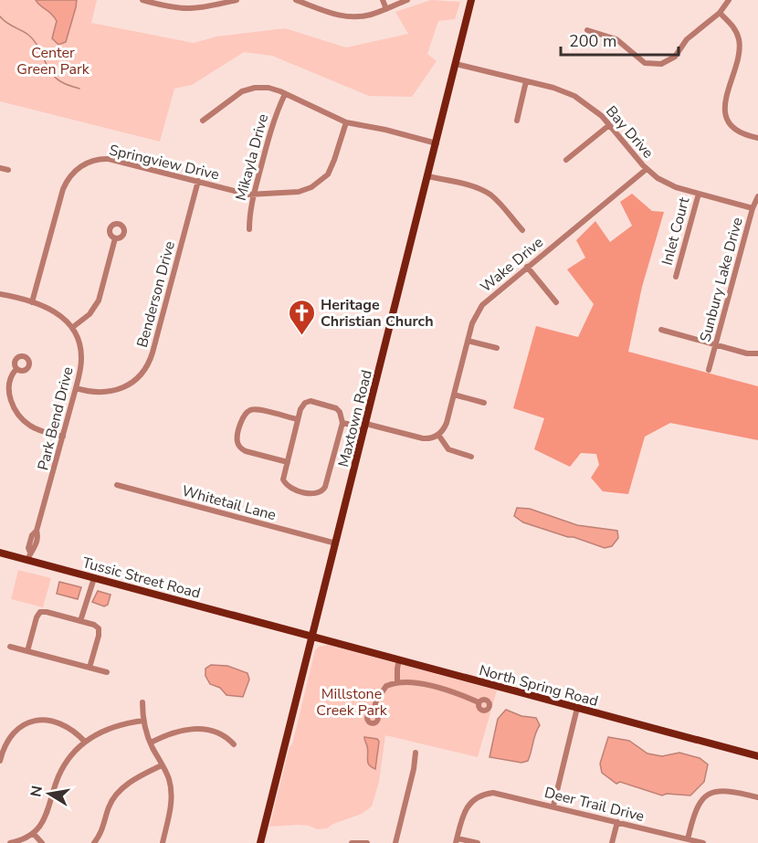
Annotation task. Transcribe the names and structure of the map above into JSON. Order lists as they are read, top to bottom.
{
  "streets": {
    "main road": ["Maxtown Road", "Tussic Street Road", "North Spring Road"],
    "street": [
      "Bay Drive",
      "Mikayla Drive",
      "Springview Drive",
      "Inlet Court",
      "Wake Drive",
      "Sunbury Lake Drive",
      "Benderson Drive",
      "Park Bend Drive",
      "Whitetail Lane",
      "Deer Trail Drive"
    ]
  },
  "crossings": [
    ["Bay Drive", "Inlet Court"],
    ["Bay Drive", "Wake Drive"],
    ["Bay Drive", "Sunbury Lake Drive"],
    ["Bay Drive", "Maxtown Road"],
    ["Mikayla Drive", "Springview Drive"],
    ["Springview Drive", "Benderson Drive"],
    ["Benderson Drive", "Park Bend Drive"],
    ["Park Bend Drive", "Tussic Street Road"],
    ["Maxtown Road", "Whitetail Lane"],
    ["Maxtown Road", "Tussic Street Road"],
    ["Maxtown Road", "North Spring Road"],
    ["Tussic Street Road", "North Spring Road"]
  ],
  "parks": ["Center Green Park", "Millstone Creek Park"],
  "places": {
    "church": ["Heritage Christian Church"]
  },
  "scale_bar": "200 m",
  "north": "left"
}
